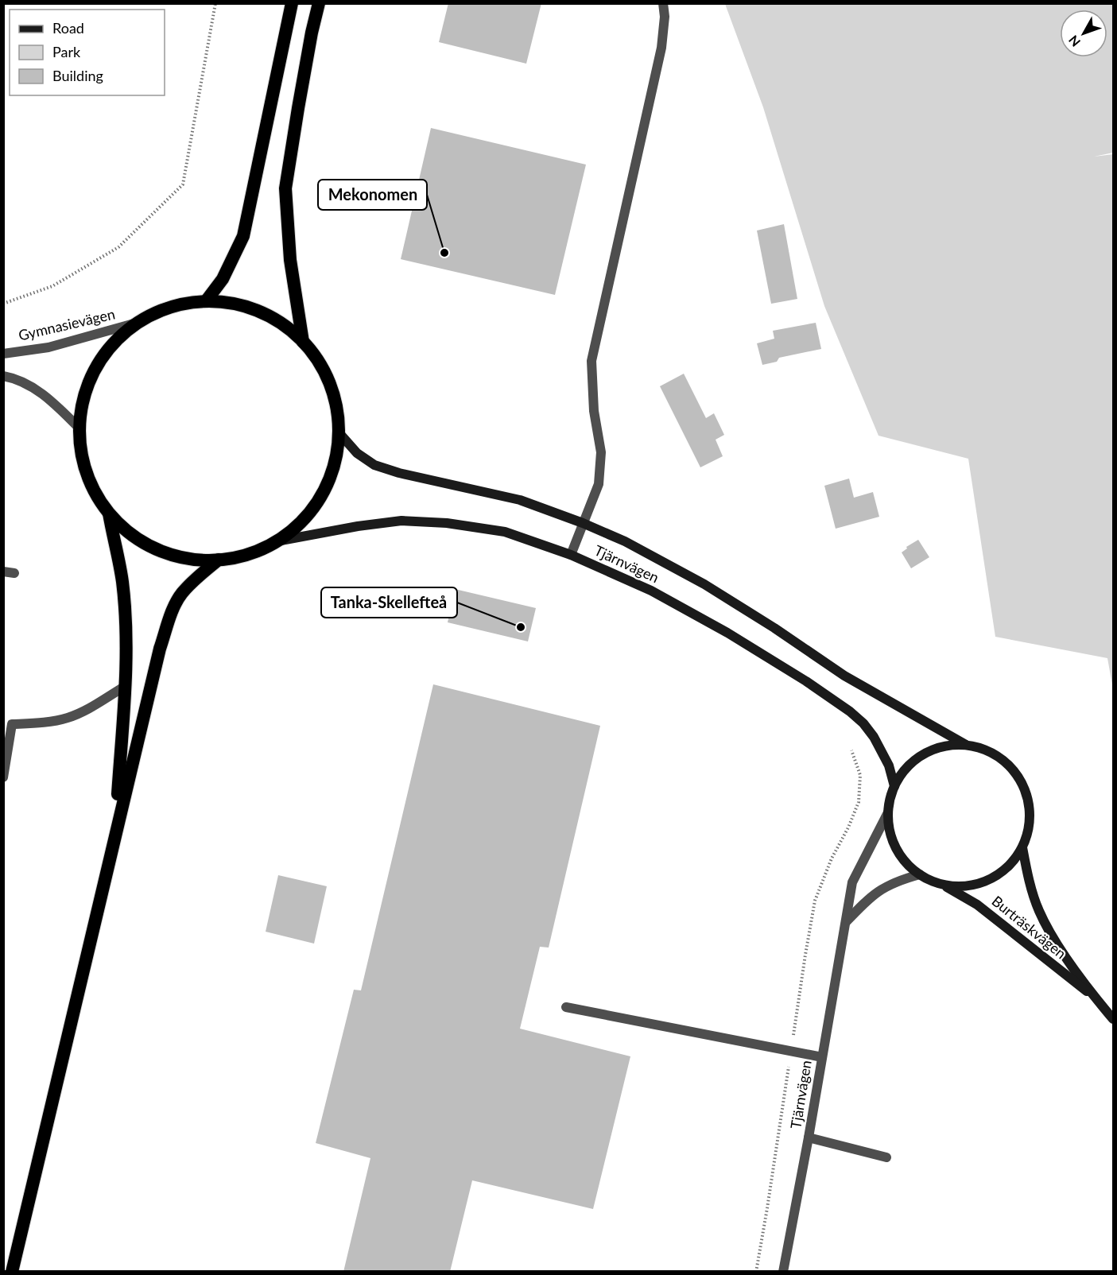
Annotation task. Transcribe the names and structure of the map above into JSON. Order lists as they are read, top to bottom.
{
  "streets": {
    "main road": ["Tjärnvägen", "Burträskvägen"],
    "street": ["Gymnasievägen"]
  },
  "crossings": [
    ["Tjärnvägen", "Burträskvägen"]
  ],
  "places": ["Mekonomen", "Tanka-Skellefteå"],
  "legend": ["Road", "Park", "Building"],
  "north": "bottom left"
}
